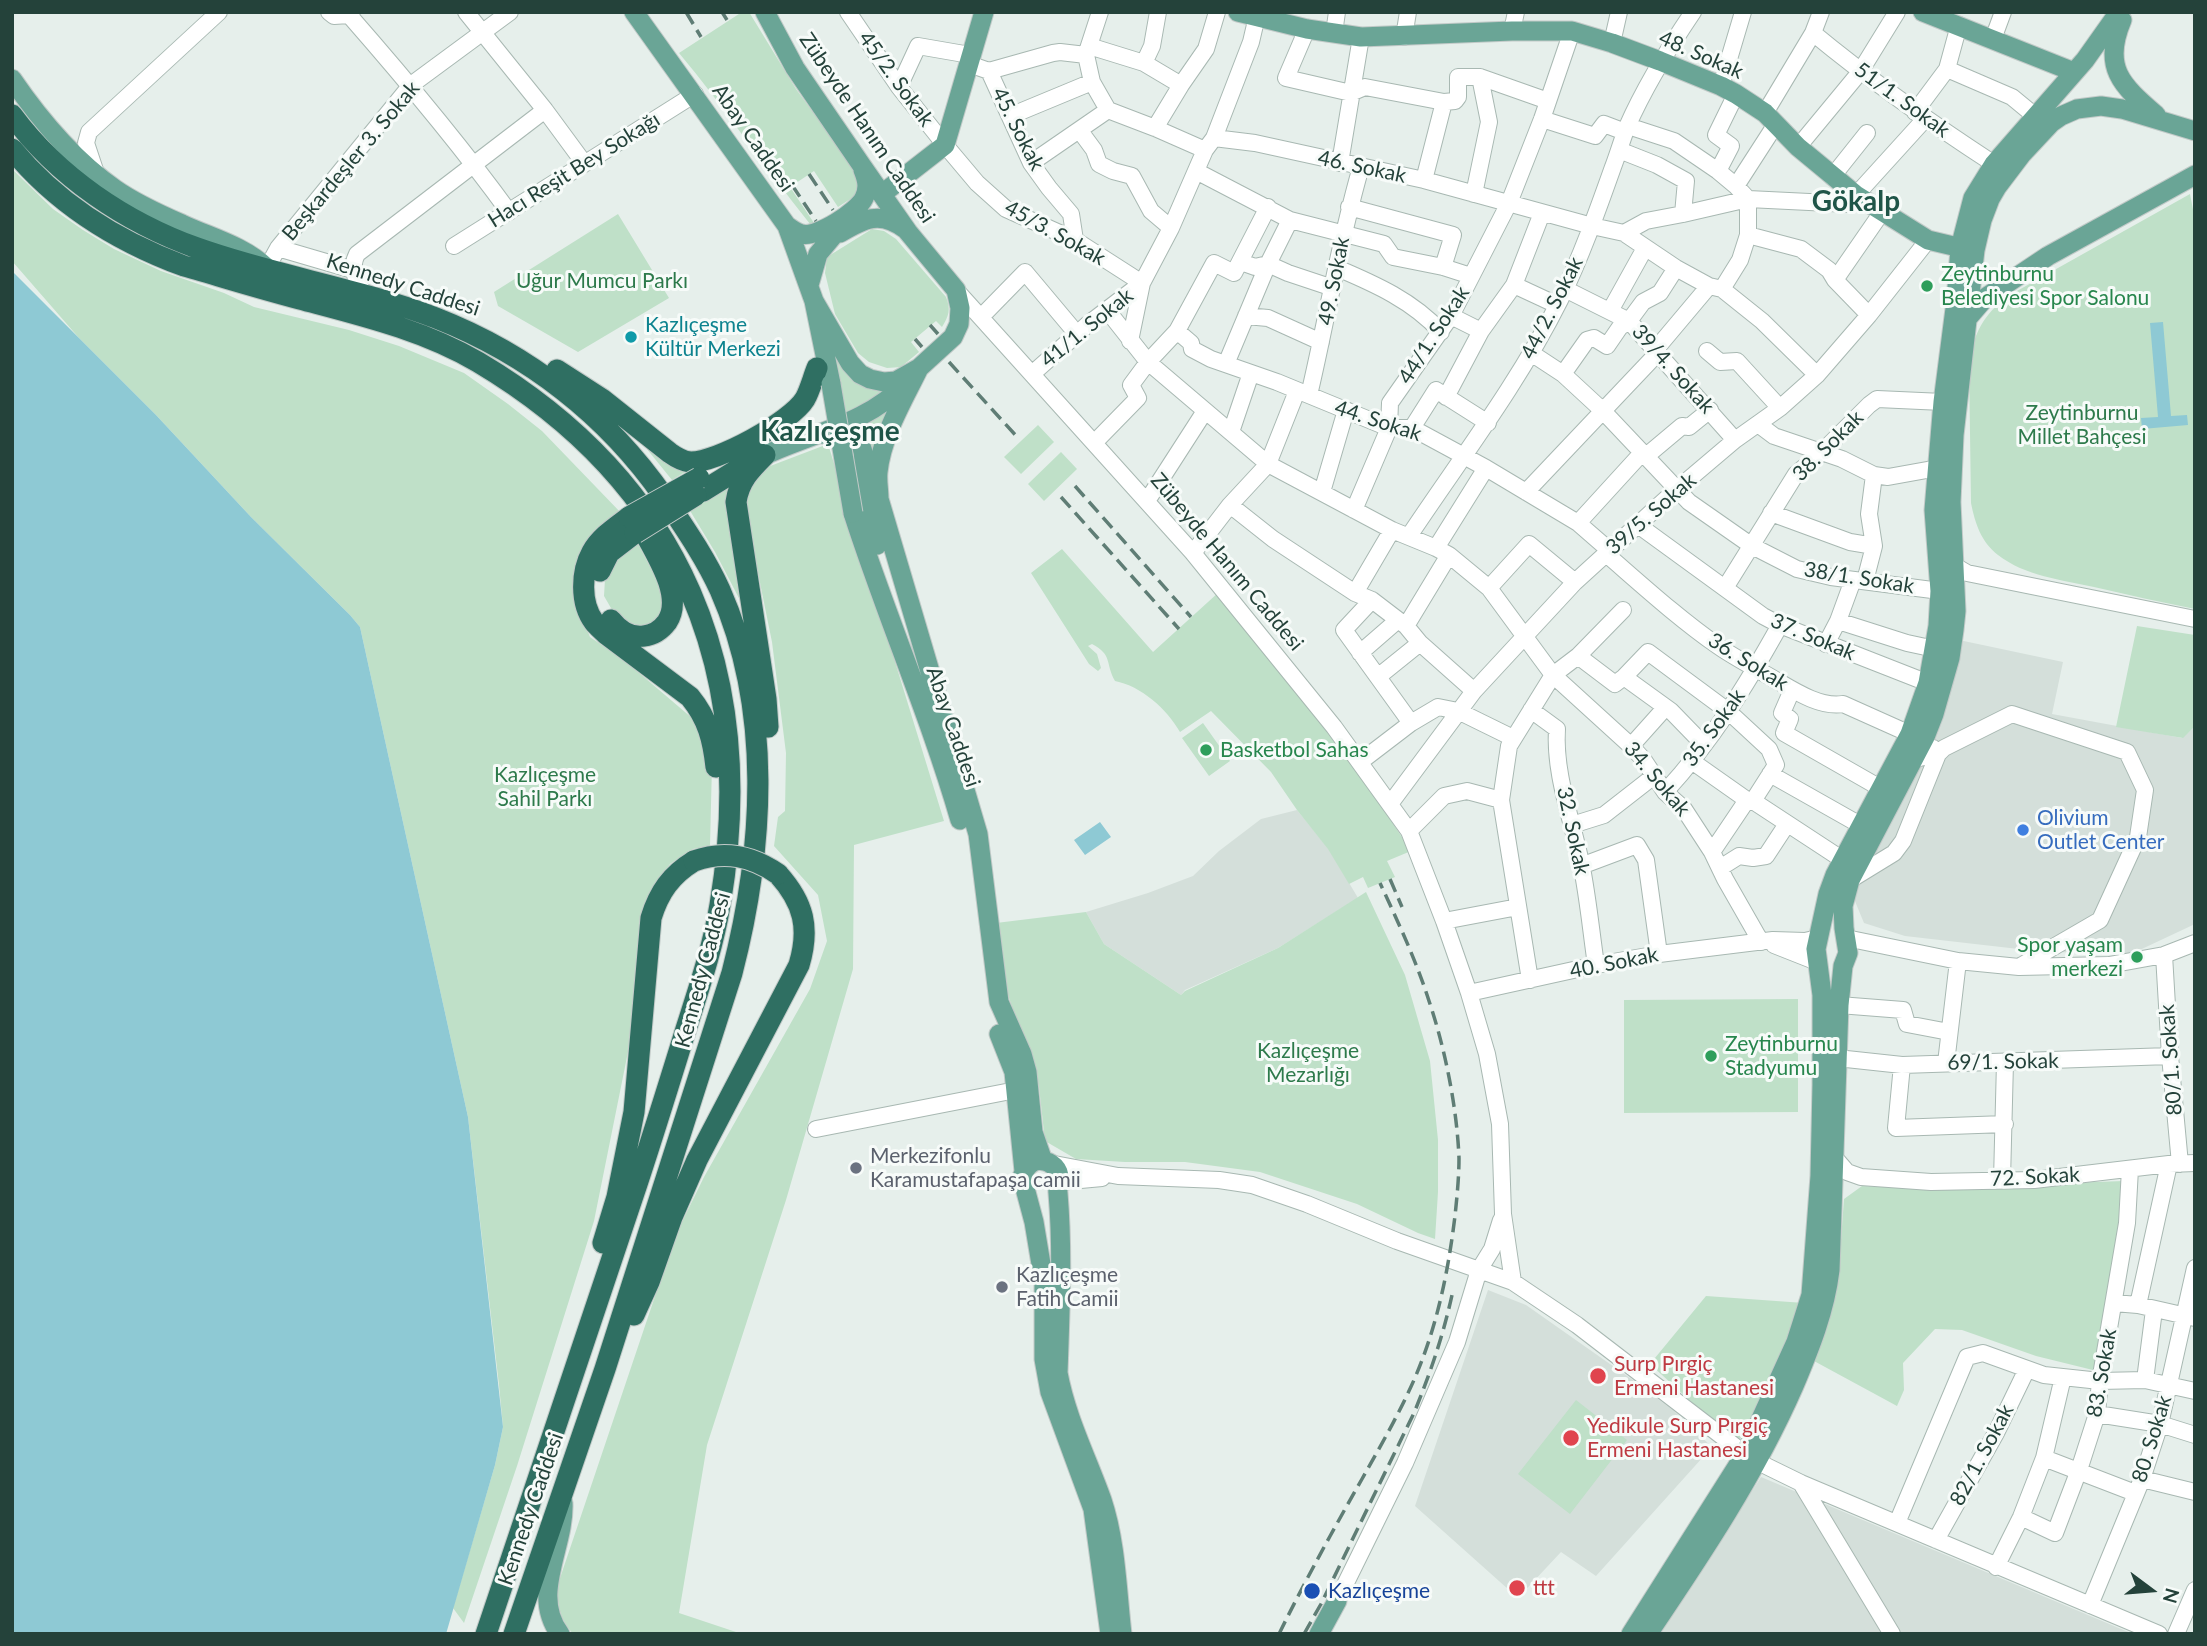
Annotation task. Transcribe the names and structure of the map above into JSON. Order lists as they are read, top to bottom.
{
  "streets": {
    "highway": ["Kennedy Caddesi"],
    "main road": ["48. Sokak", "Zübeyde Hanım Caddesi", "Abay Caddesi"],
    "street": [
      "45/2. Sokak",
      "51/1. Sokak",
      "45. Sokak",
      "Beşkardeşler 3. Sokak",
      "46. Sokak",
      "Hacı Reşit Bey Sokağı",
      "45/3. Sokak",
      "49. Sokak",
      "44/2. Sokak",
      "41/1. Sokak",
      "44/1. Sokak",
      "39/4. Sokak",
      "44. Sokak",
      "38. Sokak",
      "39/5. Sokak",
      "38/1. Sokak",
      "37. Sokak",
      "36. Sokak",
      "35. Sokak",
      "34. Sokak",
      "32. Sokak",
      "40. Sokak",
      "80/1. Sokak",
      "69/1. Sokak",
      "72. Sokak",
      "83. Sokak",
      "80. Sokak",
      "82/1. Sokak"
    ]
  },
  "crossings": [
    ["48. Sokak", "44/2. Sokak"],
    ["48. Sokak", "44/1. Sokak"],
    ["48. Sokak", "39/5. Sokak"],
    ["45/2. Sokak", "45. Sokak"],
    ["45/2. Sokak", "45/3. Sokak"],
    ["Zübeyde Hanım Caddesi", "Abay Caddesi"],
    ["Zübeyde Hanım Caddesi", "41/1. Sokak"],
    ["Zübeyde Hanım Caddesi", "39/5. Sokak"],
    ["Zübeyde Hanım Caddesi", "40. Sokak"],
    ["45. Sokak", "45/3. Sokak"],
    ["Abay Caddesi", "Hacı Reşit Bey Sokağı"],
    ["Beşkardeşler 3. Sokak", "Kennedy Caddesi"],
    ["46. Sokak", "49. Sokak"],
    ["46. Sokak", "44/2. Sokak"],
    ["46. Sokak", "44/1. Sokak"],
    ["45/3. Sokak", "41/1. Sokak"],
    ["49. Sokak", "44. Sokak"],
    ["49. Sokak", "34. Sokak"],
    ["44/2. Sokak", "39/4. Sokak"],
    ["44/2. Sokak", "44. Sokak"],
    ["44/2. Sokak", "38/1. Sokak"],
    ["44/2. Sokak", "34. Sokak"],
    ["41/1. Sokak", "34. Sokak"],
    ["44/1. Sokak", "44. Sokak"],
    ["44/1. Sokak", "34. Sokak"],
    ["39/4. Sokak", "39/5. Sokak"],
    ["44. Sokak", "39/5. Sokak"],
    ["44. Sokak", "36. Sokak"],
    ["38. Sokak", "38/1. Sokak"],
    ["38. Sokak", "37. Sokak"],
    ["39/5. Sokak", "38/1. Sokak"],
    ["39/5. Sokak", "37. Sokak"],
    ["39/5. Sokak", "36. Sokak"],
    ["39/5. Sokak", "34. Sokak"],
    ["37. Sokak", "35. Sokak"],
    ["36. Sokak", "35. Sokak"],
    ["35. Sokak", "34. Sokak"],
    ["34. Sokak", "40. Sokak"],
    ["32. Sokak", "40. Sokak"],
    ["80/1. Sokak", "69/1. Sokak"],
    ["80/1. Sokak", "72. Sokak"],
    ["72. Sokak", "83. Sokak"]
  ],
  "districts": ["Gökalp", "Kazlıçeşme"],
  "parks": [
    "Uğur Mumcu Parkı",
    "Zeytinburnu Millet Bahçesi",
    "Kazlıçeşme Sahil Parkı",
    "Kazlıçeşme Mezarlığı"
  ],
  "places": [
    "Zeytinburnu Belediyesi Spor Salonu",
    "Kazlıçeşme Kültür Merkezi",
    "Basketbol Sahas",
    "Olivium Outlet Center",
    "Spor yaşam merkezi",
    "Zeytinburnu Stadyumu",
    "Merkezifonlu Karamustafapaşa camii",
    "Kazlıçeşme Fatih Camii",
    "Surp Pırgiç Ermeni Hastanesi",
    "Yedikule Surp Pırgiç Ermeni Hastanesi",
    "ttt",
    "Kazlıçeşme"
  ],
  "north": "right"
}
